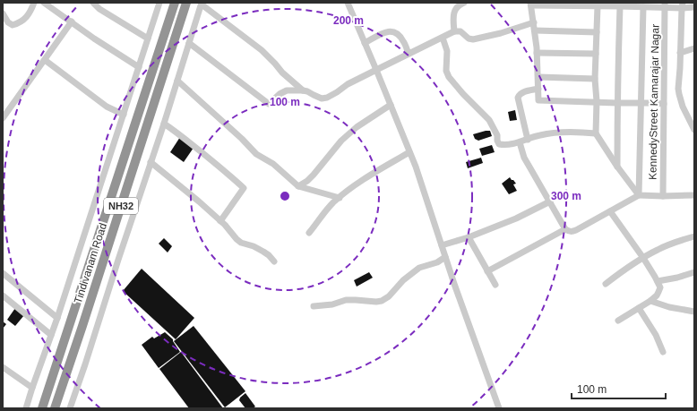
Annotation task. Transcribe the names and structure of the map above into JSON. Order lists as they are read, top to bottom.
{
  "streets": {
    "highway": ["NH32", "Tindivanam Road"],
    "street": ["KennedyStreet Kamarajar Nagar"]
  },
  "scale_bar": "100 m",
  "rings": ["200 m", "100 m", "300 m"]
}
